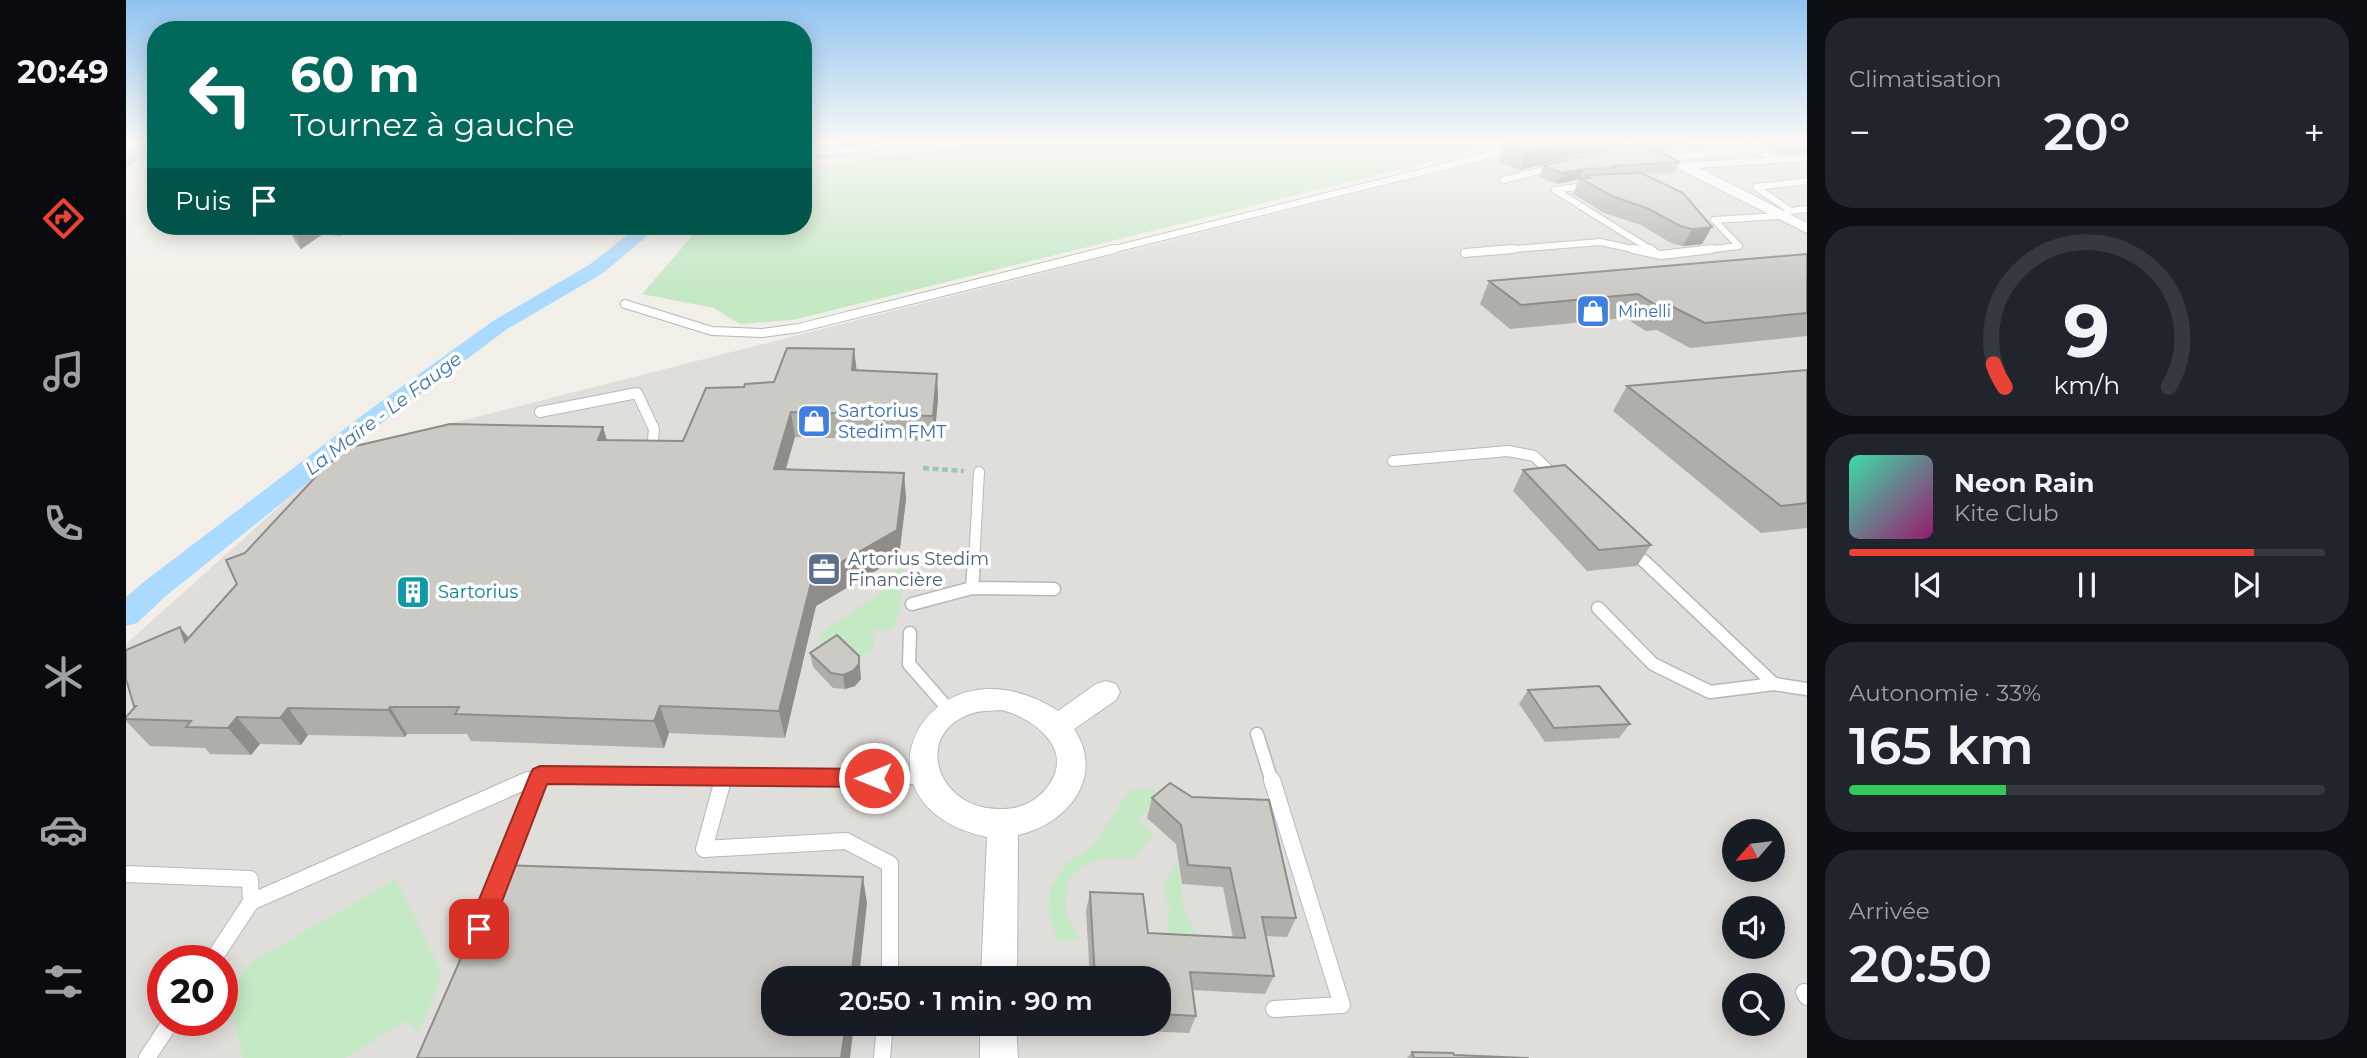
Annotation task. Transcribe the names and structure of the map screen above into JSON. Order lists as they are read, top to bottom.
{
  "water": ["La Maïre - Le Fauge"],
  "places": {
    "shop": ["Minelli", "Sartorius Stedim FMT"],
    "office": ["Artorius Stedim Financière"],
    "building": ["Sartorius"]
  },
  "north": "bottom left",
  "page": {
    "tabs": "20:49",
    "tile": [
      "Climatisation",
      ["Autonomie · 33%", "165 km"],
      ["Arrivée", "20:50"]
    ],
    "turn": ["60 m", "Tournez à gauche"],
    "heat": ["−", "20°", "+"],
    "then": "Puis",
    "song": ["Neon Rain", "Kite Club"],
    "limit": "20",
    "trip": "20:50 · 1 min · 90 m",
    "gauge": ["9", "km/h"]
  }
}
